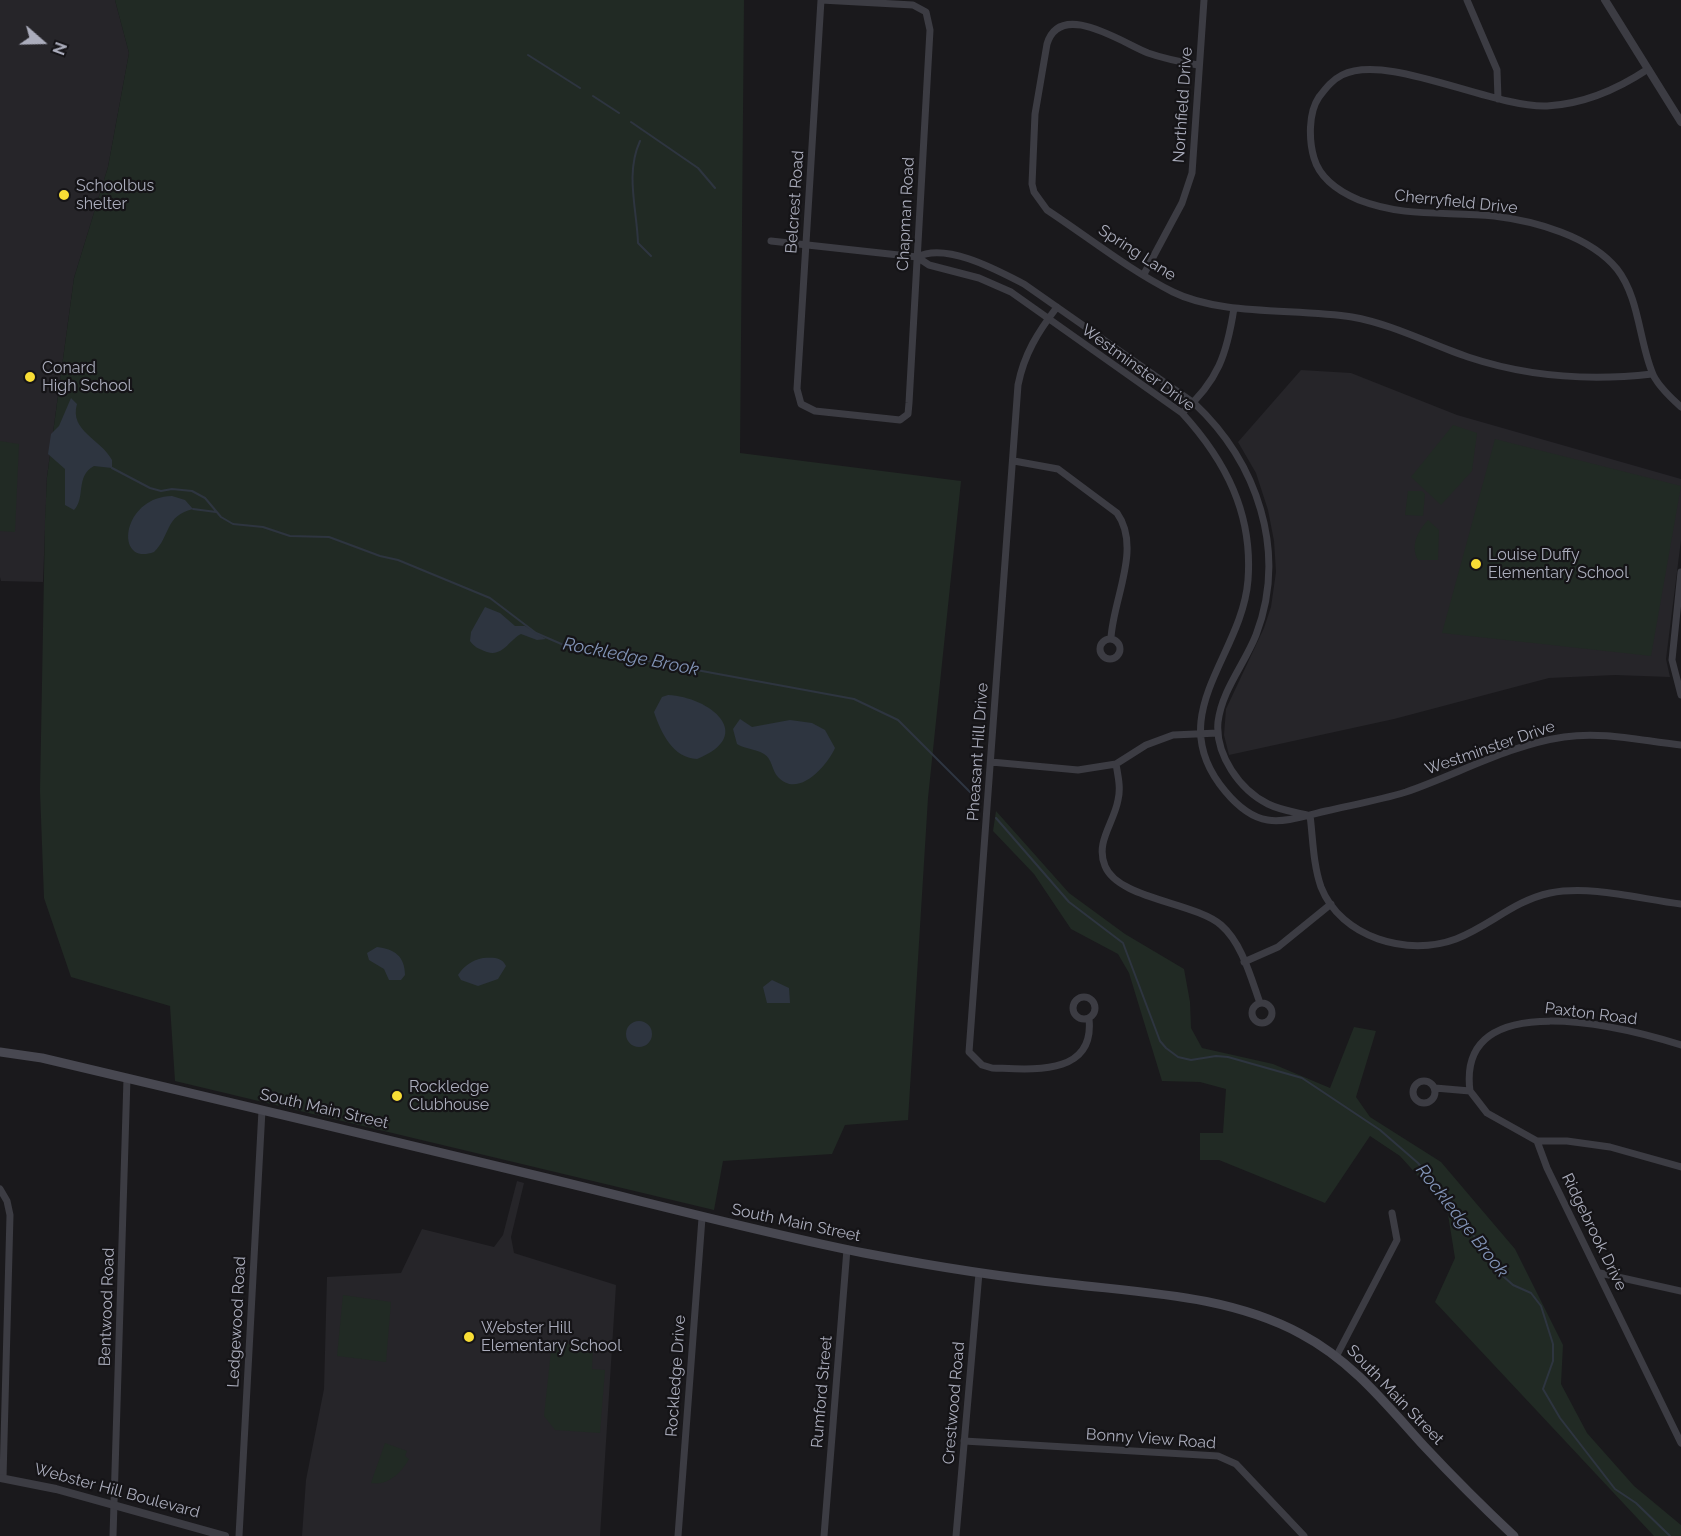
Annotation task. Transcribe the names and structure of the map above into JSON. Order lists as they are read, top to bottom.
{
  "streets": {
    "main road": ["South Main Street"],
    "street": [
      "Northfield Drive",
      "Belcrest Road",
      "Cherryfield Drive",
      "Chapman Road",
      "Spring Lane",
      "Westminster Drive",
      "Pheasant Hill Drive",
      "Paxton Road",
      "Ridgebrook Drive",
      "Bentwood Road",
      "Ledgewood Road",
      "Rockledge Drive",
      "Rumford Street",
      "Crestwood Road",
      "Bonny View Road",
      "Webster Hill Boulevard"
    ]
  },
  "crossings": [
    ["Northfield Drive", "Spring Lane"],
    ["Belcrest Road", "Chapman Road"],
    ["Belcrest Road", "Westminster Drive"],
    ["Cherryfield Drive", "Spring Lane"],
    ["Chapman Road", "Westminster Drive"],
    ["Westminster Drive", "Pheasant Hill Drive"],
    ["South Main Street", "Bentwood Road"],
    ["South Main Street", "Ledgewood Road"],
    ["South Main Street", "Rockledge Drive"],
    ["South Main Street", "Rumford Street"],
    ["South Main Street", "Crestwood Road"],
    ["Bentwood Road", "Webster Hill Boulevard"],
    ["Crestwood Road", "Bonny View Road"]
  ],
  "water": ["Rockledge Brook"],
  "places": [
    "Schoolbus shelter",
    "Conard High School",
    "Louise Duffy Elementary School",
    "Rockledge Clubhouse",
    "Webster Hill Elementary School"
  ],
  "north": "right"
}
